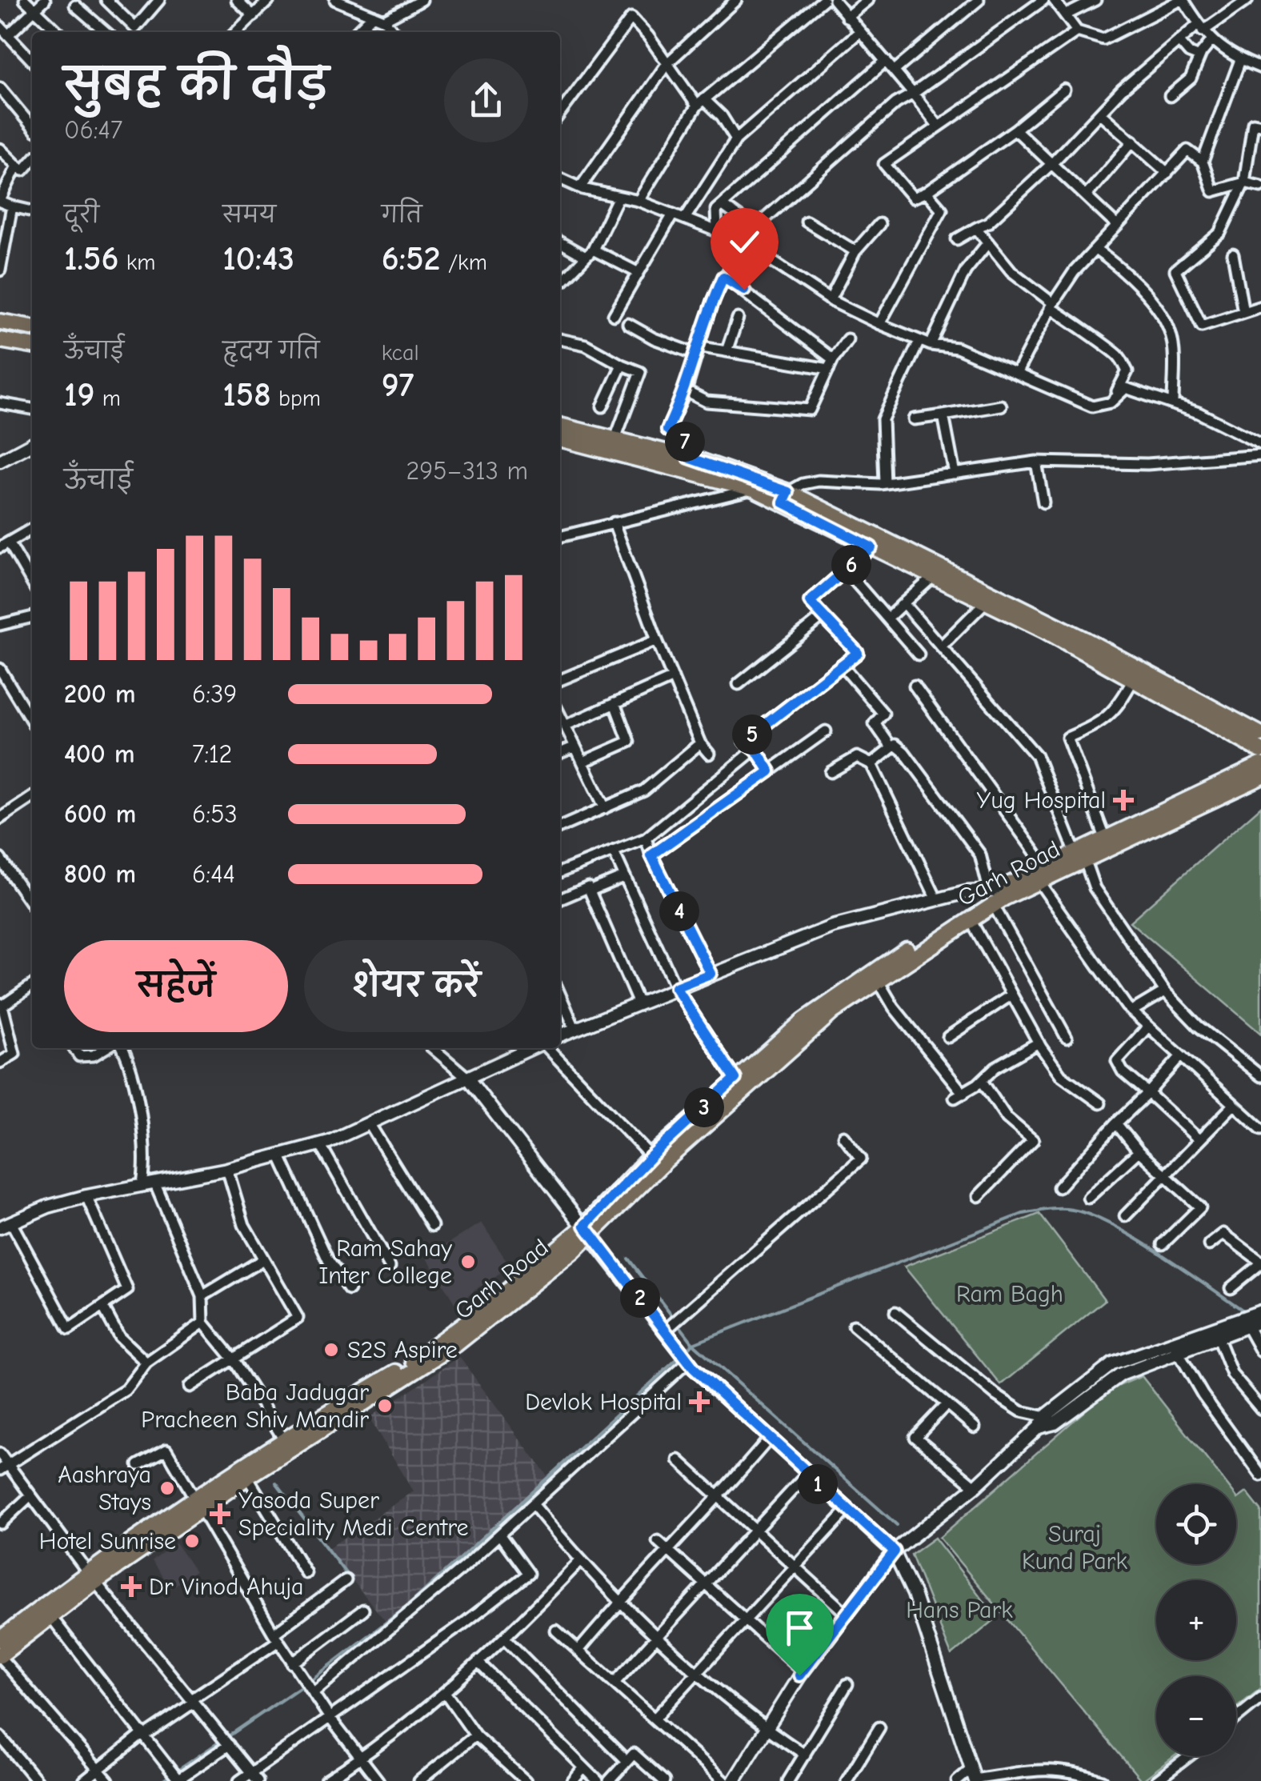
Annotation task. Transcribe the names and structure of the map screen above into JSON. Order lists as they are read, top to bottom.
{
  "streets": {
    "main road": ["Garh Road"]
  },
  "parks": ["Ram Bagh", "Suraj Kund Park", "Hans Park"],
  "places": {
    "health": [
      "Yug Hospital",
      "Devlok Hospital",
      "Yasoda Super Speciality Medi Centre",
      "Dr Vinod Ahuja"
    ],
    "other": [
      "Ram Sahay Inter College",
      "S2S Aspire",
      "Baba Jadugar Pracheen Shiv Mandir",
      "Aashraya Stays",
      "Hotel Sunrise"
    ]
  },
  "page": {
    "heading": ["सुबह की दौड़", "06:47"],
    "stats": [
      ["दूरी", "1.56 km"],
      ["समय", "10:43"],
      ["गति", "6:52 /km"],
      ["ऊँचाई", "19 m"],
      ["हृदय गति", "158 bpm"],
      ["kcal", "97"]
    ],
    "pins": [
      "7",
      "6",
      "5",
      "4",
      "3",
      "2",
      "1"
    ],
    "chart": ["ऊँचाई", "295–313 m"],
    "list": [
      {
        "name": "200 m",
        "note": "6:39"
      },
      {
        "name": "400 m",
        "note": "7:12"
      },
      {
        "name": "600 m",
        "note": "6:53"
      },
      {
        "name": "800 m",
        "note": "6:44"
      }
    ],
    "buttons": ["सहेजें", "शेयर करें"],
    "map_buttons": ["+", "−"]
  }
}
